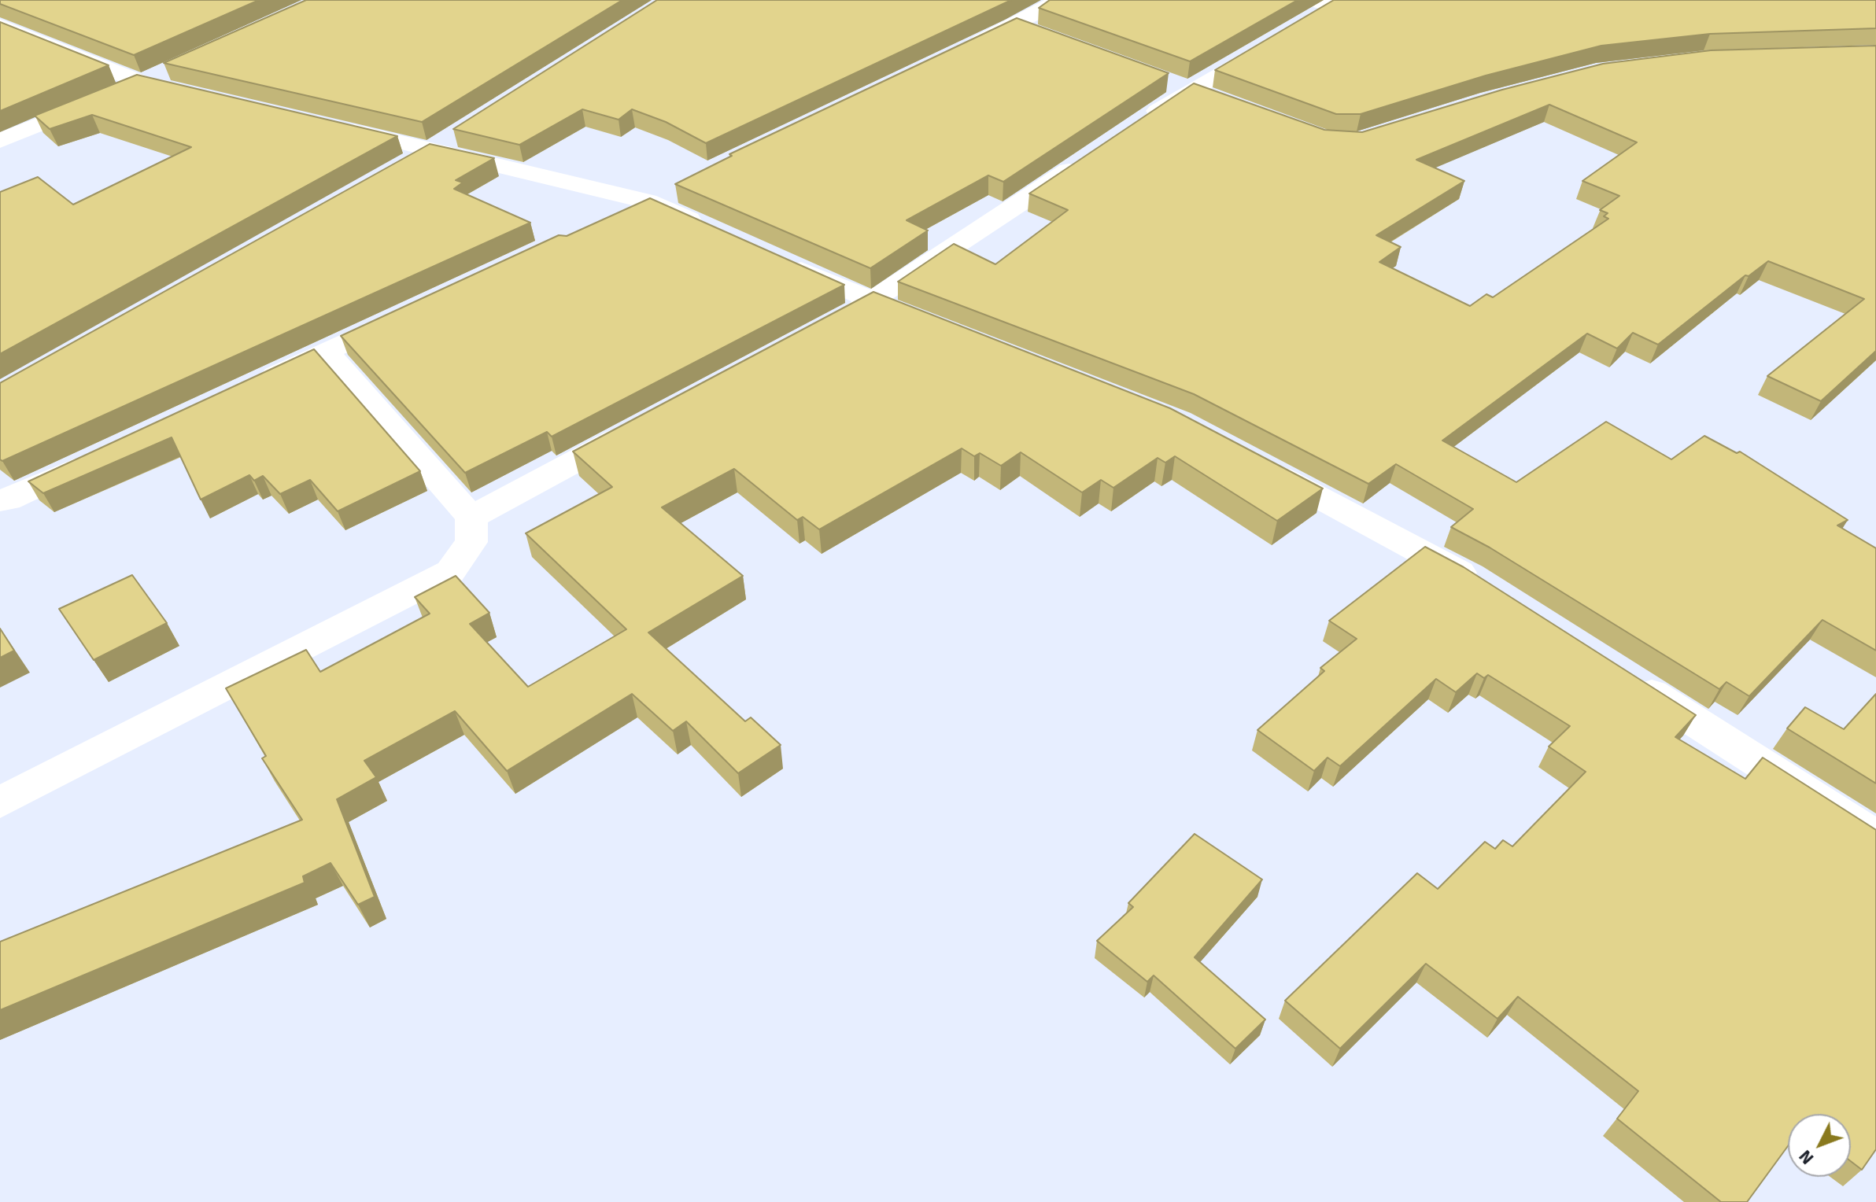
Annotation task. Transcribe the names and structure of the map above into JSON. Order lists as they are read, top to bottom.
{
  "north": "bottom left"
}
